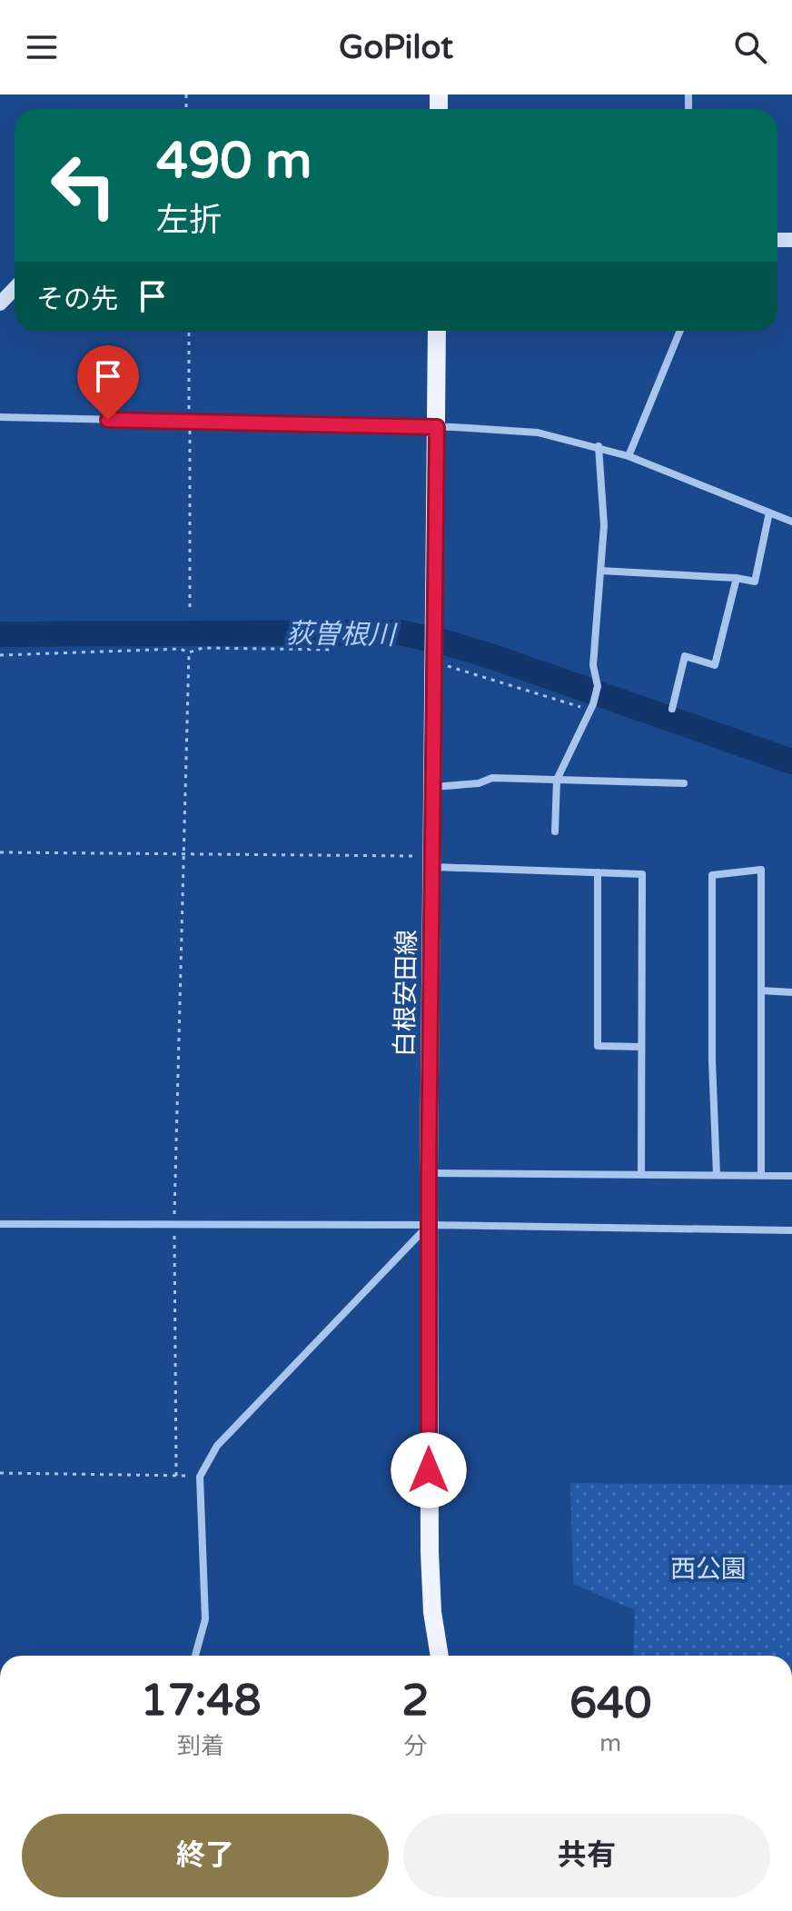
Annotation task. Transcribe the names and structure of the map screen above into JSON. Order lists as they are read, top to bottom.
{
  "streets": {
    "main road": ["白根安田線"]
  },
  "water": ["荻曽根川"],
  "parks": ["西公園"],
  "page": {
    "header": "GoPilot",
    "turn": ["490 m", "左折"],
    "then": "その先",
    "eta": [
      "17:48",
      "到着",
      "2",
      "分",
      "640",
      "m"
    ],
    "buttons": ["終了", "共有"]
  }
}
